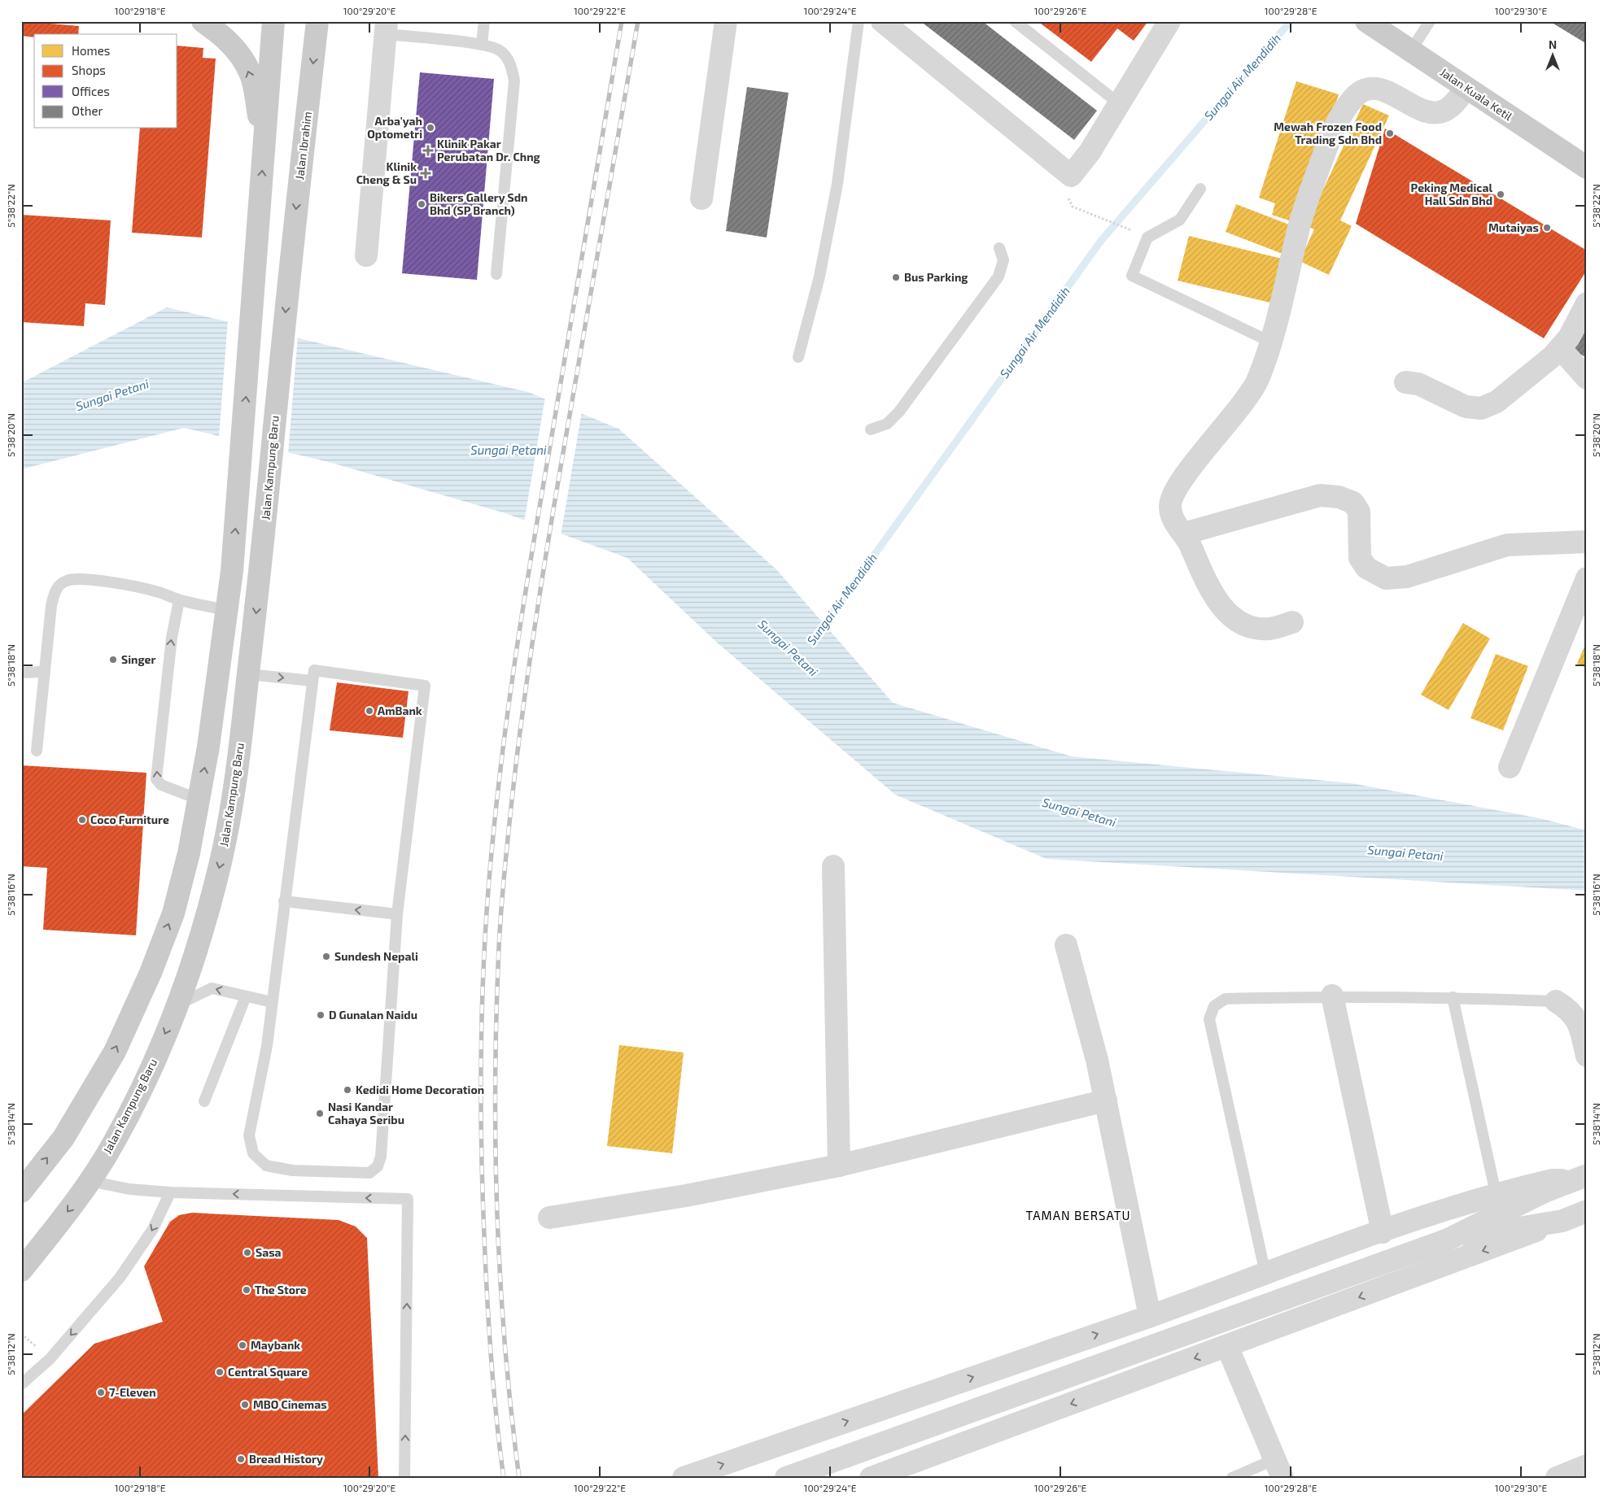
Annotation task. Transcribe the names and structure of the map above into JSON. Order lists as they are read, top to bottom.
{
  "streets": {
    "main road": ["Jalan Kuala Ketil", "Jalan Ibrahim", "Jalan Kampung Baru"]
  },
  "crossings": [
    ["Jalan Ibrahim", "Jalan Kampung Baru"]
  ],
  "districts": ["TAMAN BERSATU"],
  "water": ["Sungai Air Mendidih", "Sungai Petani"],
  "places": {
    "other": [
      "Arba'yah Optometri",
      "Mewah Frozen Food Trading Sdn Bhd",
      "Peking Medical Hall Sdn Bhd",
      "Bikers Gallery Sdn Bhd (SP Branch)",
      "Mutaiyas",
      "Bus Parking",
      "Singer",
      "AmBank",
      "Coco Furniture",
      "Sundesh Nepali",
      "D Gunalan Naidu",
      "Kedidi Home Decoration",
      "Nasi Kandar Cahaya Seribu",
      "Sasa",
      "The Store",
      "Maybank",
      "Central Square",
      "7-Eleven",
      "MBO Cinemas",
      "Bread History"
    ],
    "health": ["Klinik Pakar Perubatan Dr. Chng", "Klinik Cheng & Su"]
  },
  "legend": [
    "Homes",
    "Shops",
    "Offices",
    "Other"
  ],
  "north": "top",
  "coordinates": [
    "100°29'18\"E",
    "100°29'20\"E",
    "100°29'22\"E",
    "100°29'24\"E",
    "100°29'26\"E",
    "100°29'28\"E",
    "100°29'30\"E",
    "5°38'22\"N",
    "5°38'20\"N",
    "5°38'18\"N",
    "5°38'16\"N",
    "5°38'14\"N",
    "5°38'12\"N"
  ]
}
